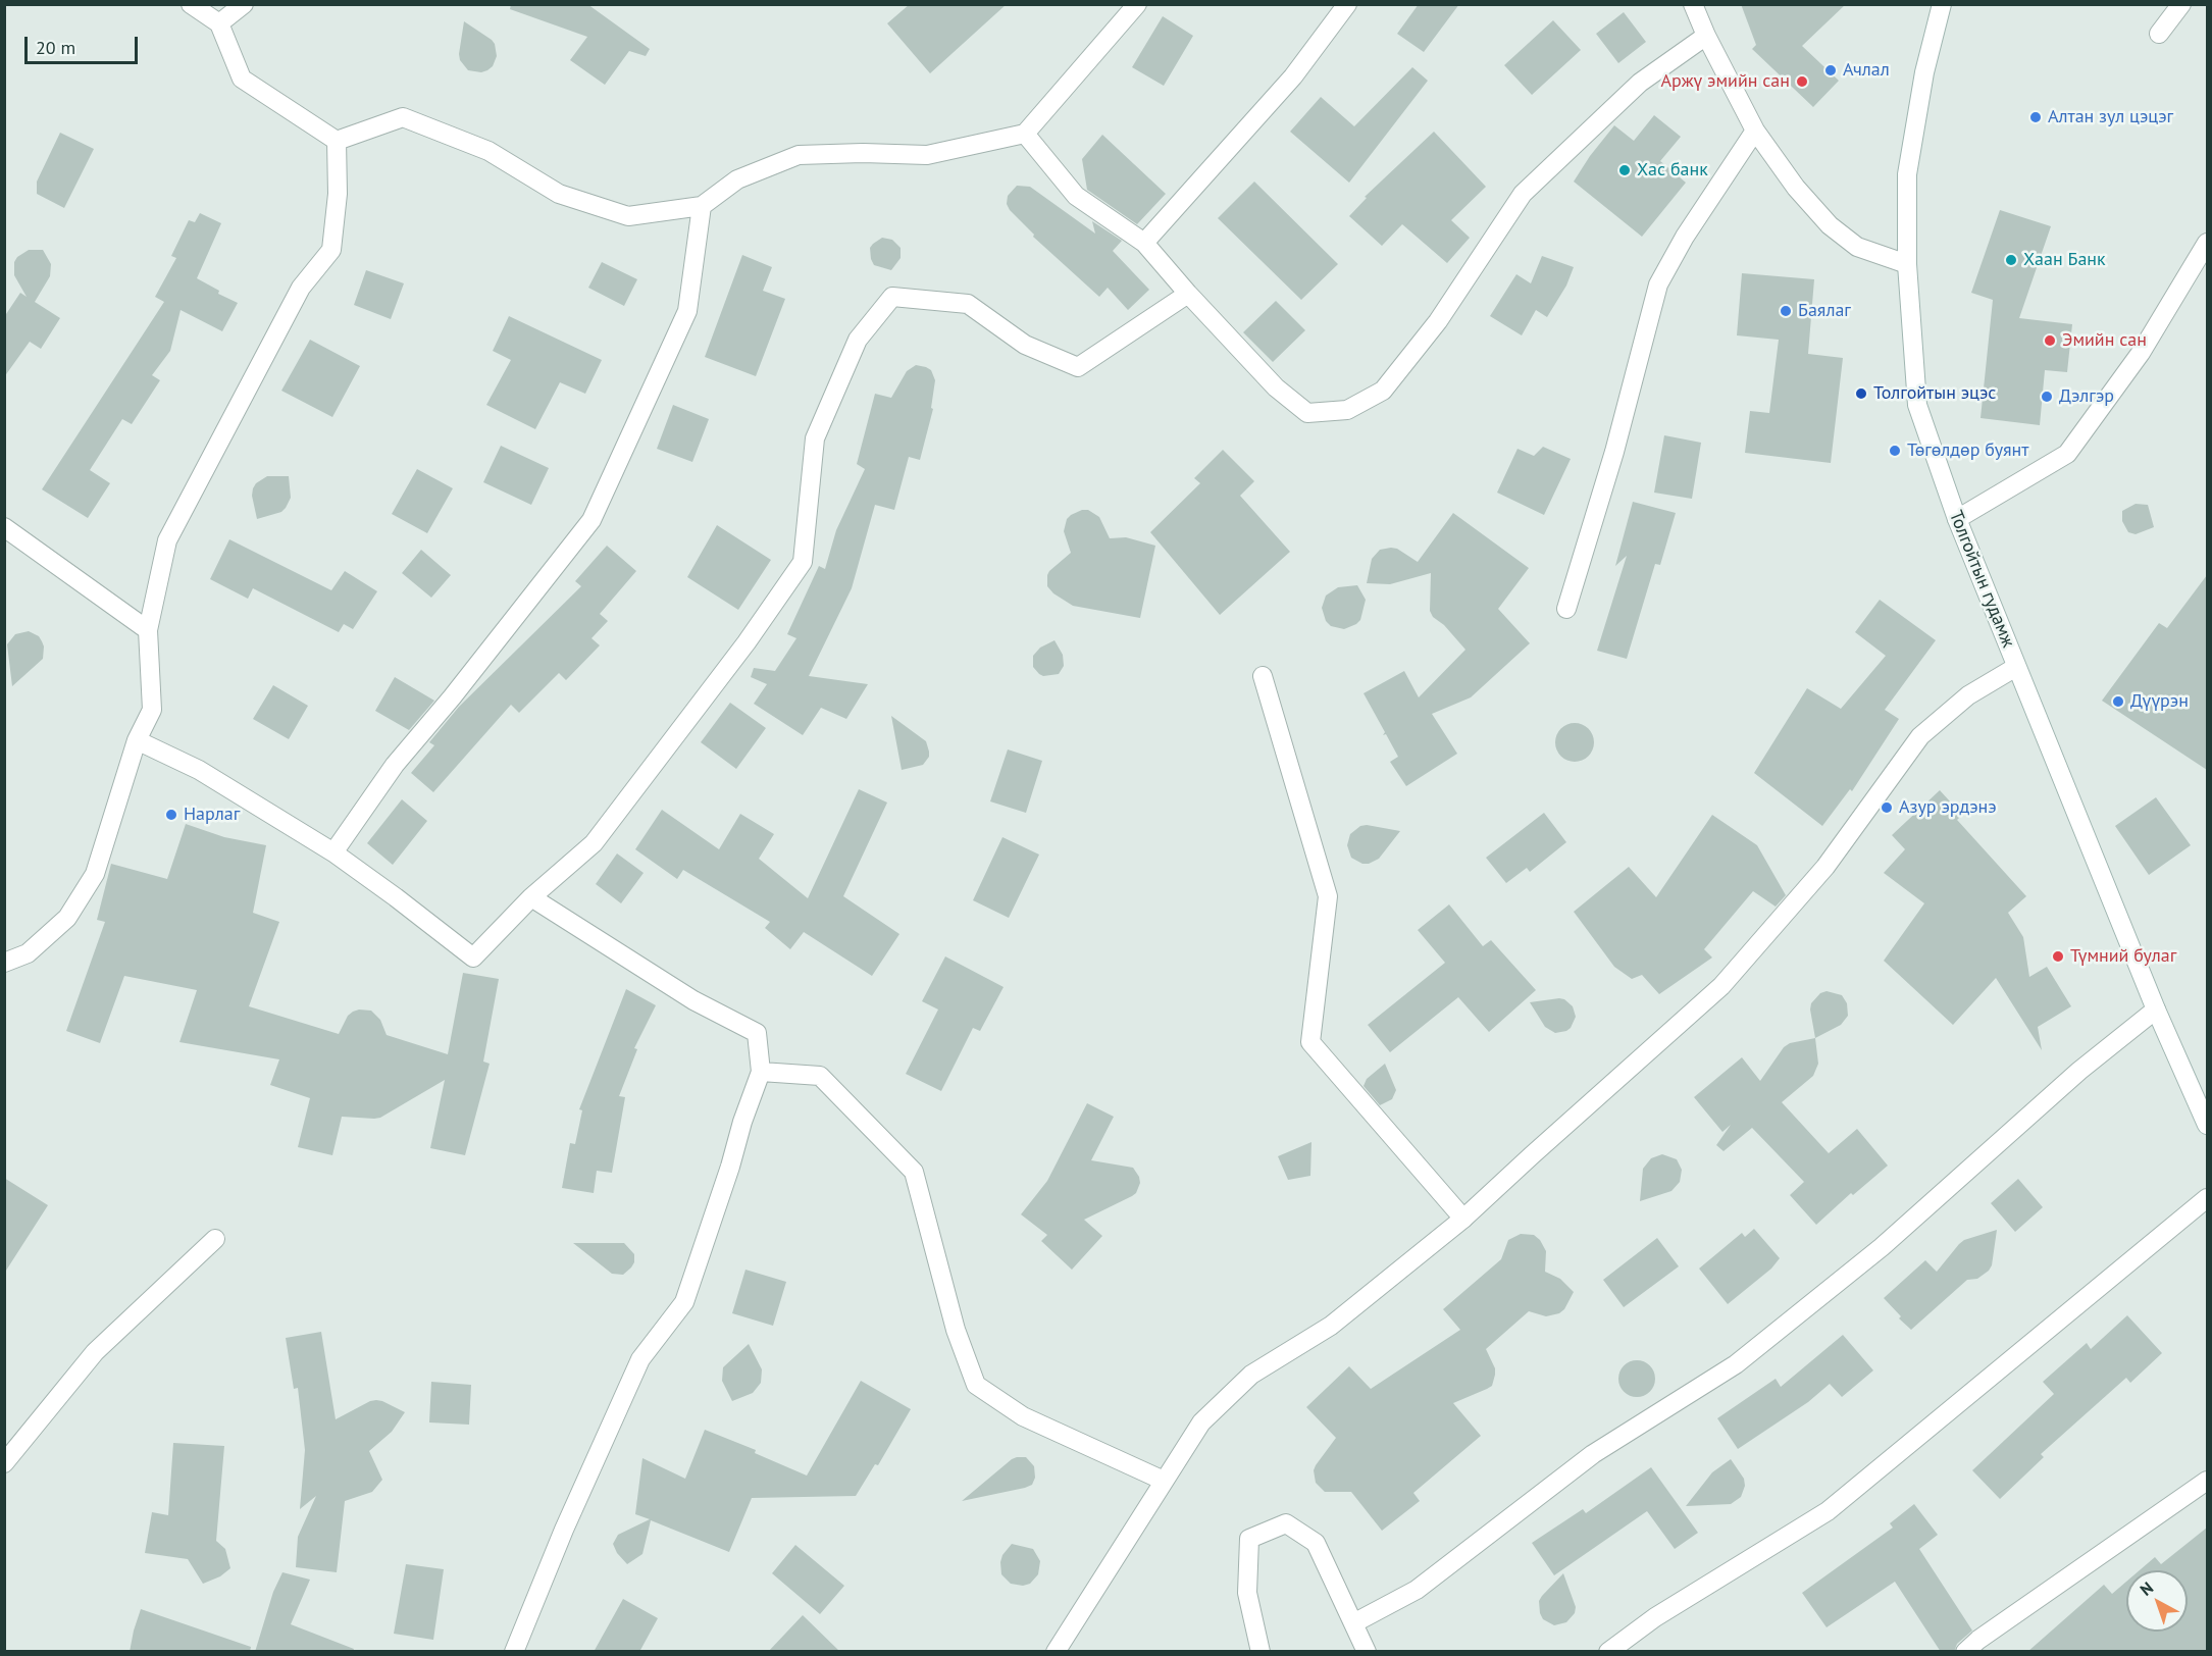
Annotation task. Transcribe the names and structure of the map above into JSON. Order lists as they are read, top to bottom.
{
  "streets": {
    "street": ["Толгойтын гудамж"]
  },
  "places": [
    "Ачлал",
    "Аржү эмийн сан",
    "Алтан зул цэцэг",
    "Хас банк",
    "Хаан Банк",
    "Баялаг",
    "Эмийн сан",
    "Толгойтын эцэс",
    "Дэлгэр",
    "Төгөлдөр буянт",
    "Дүүрэн",
    "Азур эрдэнэ",
    "Нарлаг",
    "Түмний булаг"
  ],
  "scale_bar": "20 m",
  "north": "top left"
}
